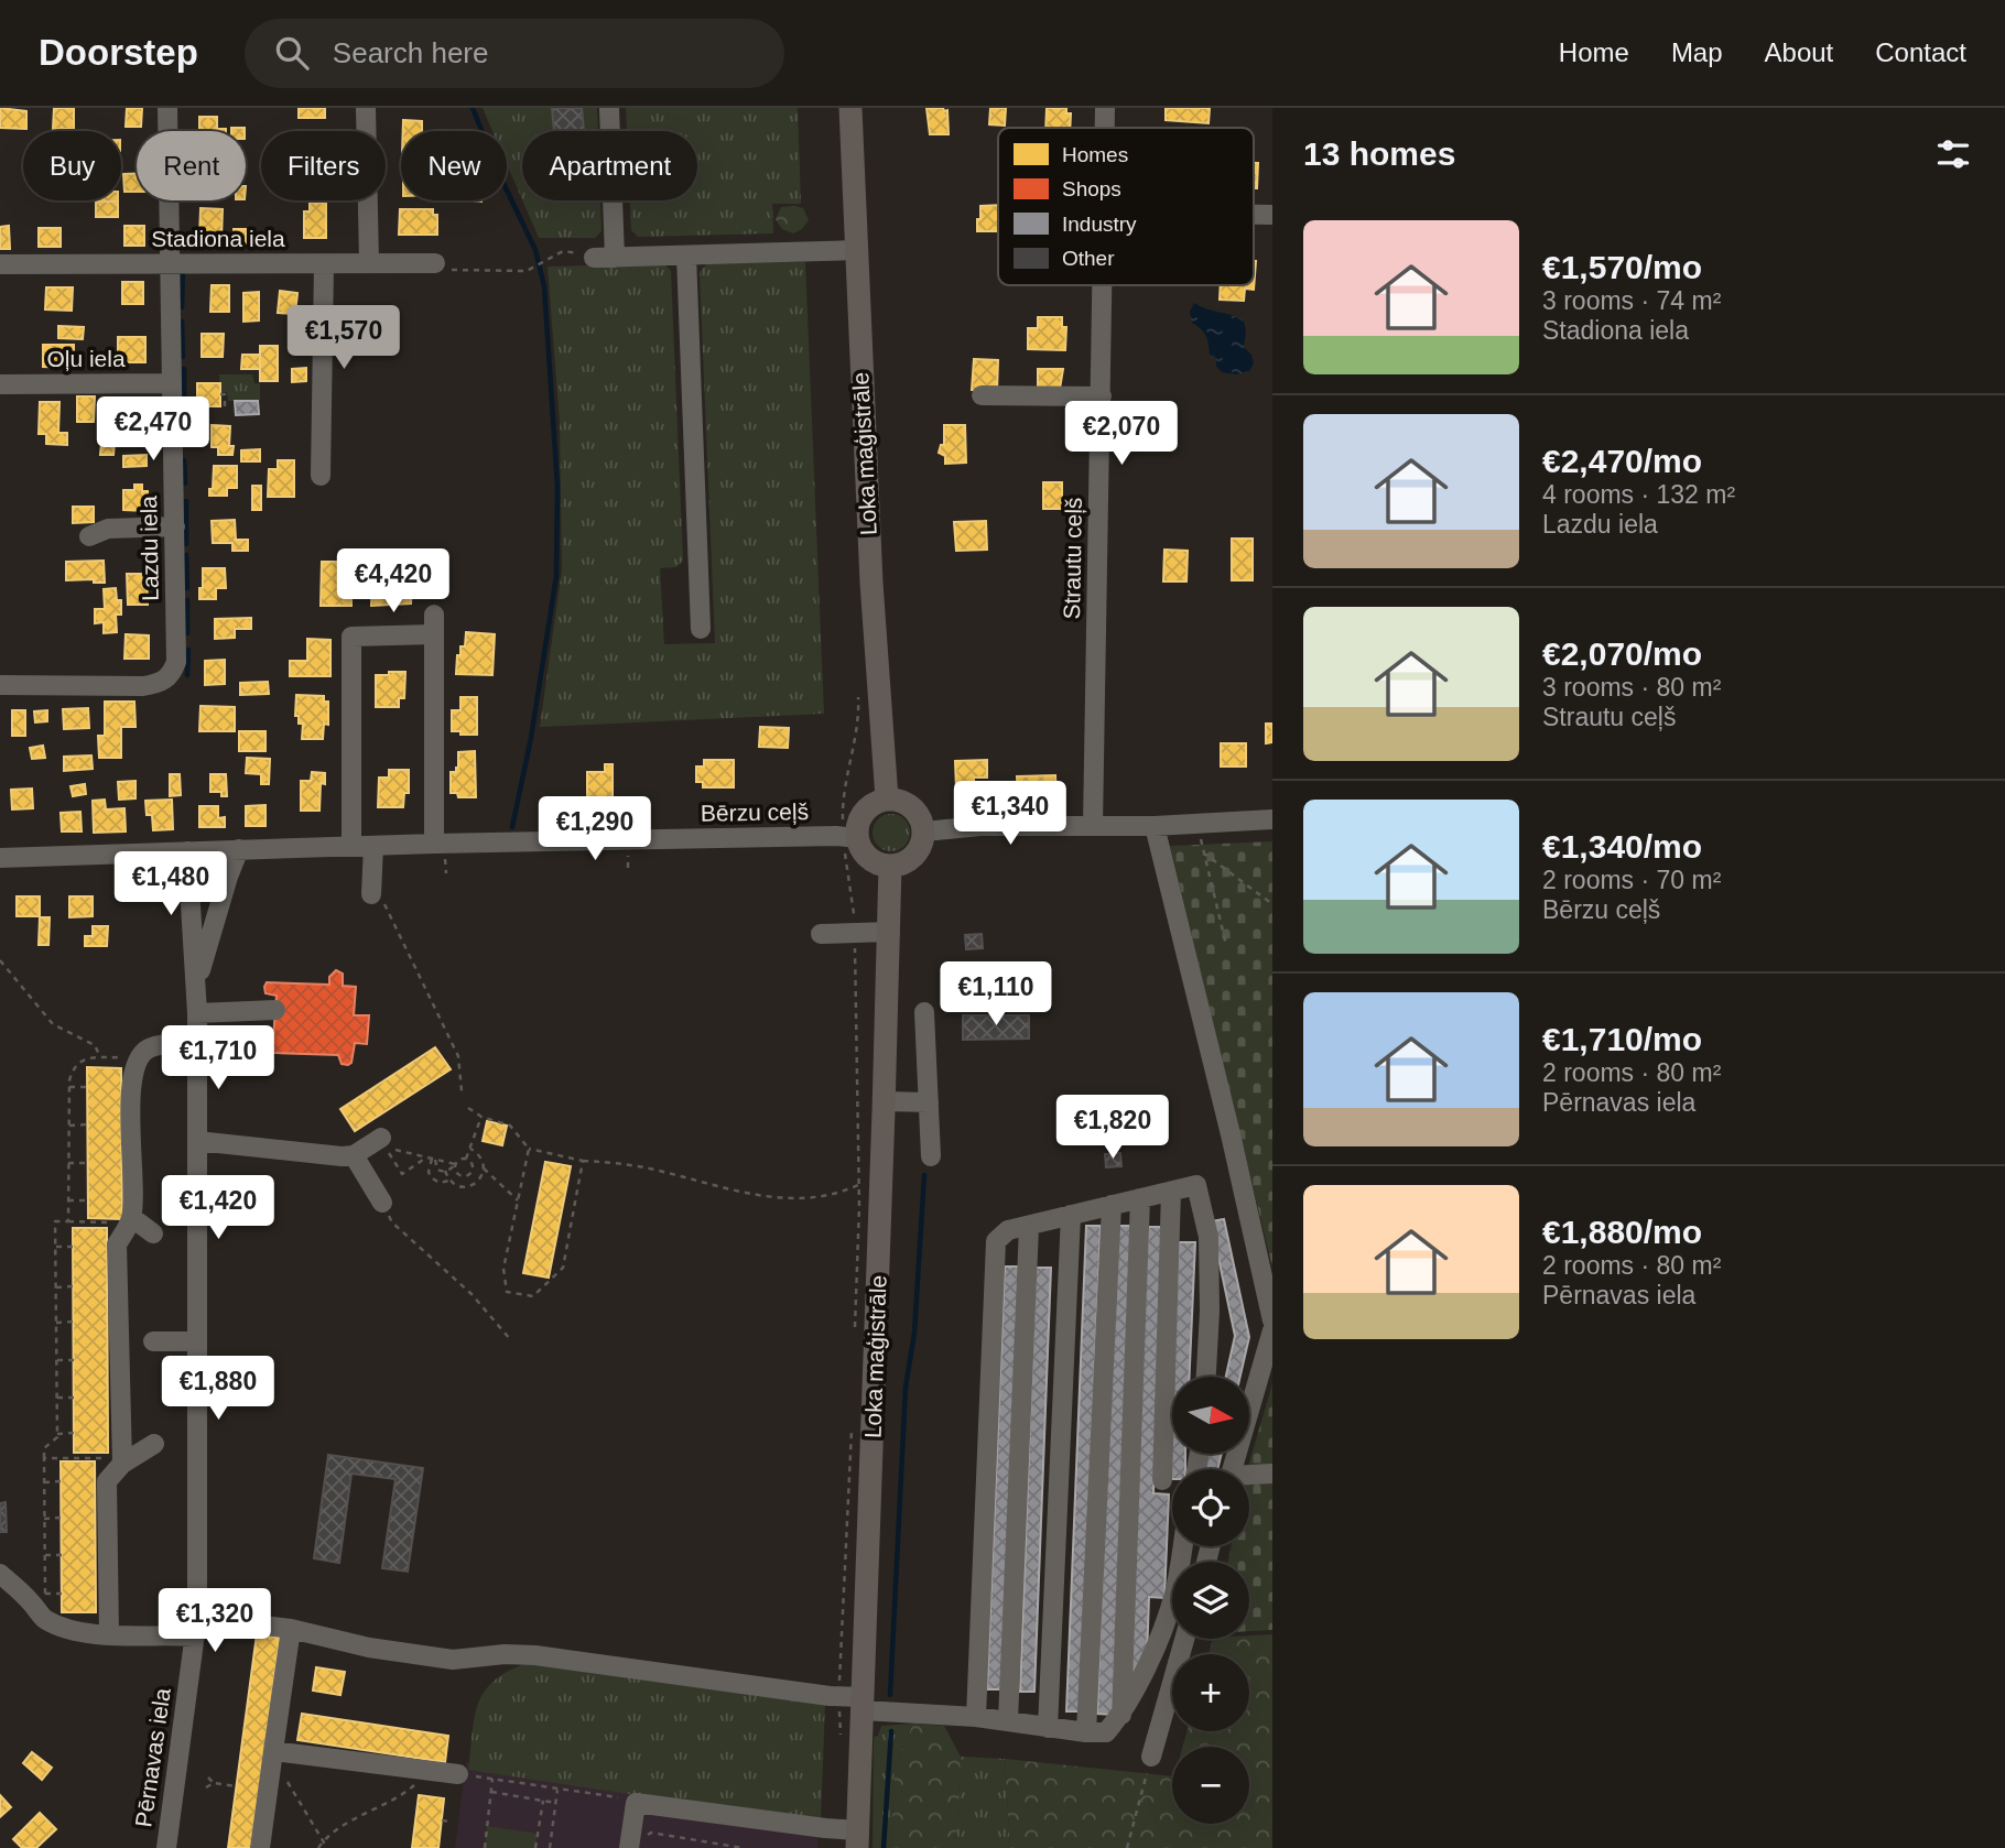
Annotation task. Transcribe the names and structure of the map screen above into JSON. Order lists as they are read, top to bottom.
{
  "streets": {
    "main road": ["Loka maģistrāle"],
    "street": [
      "Stadiona iela",
      "Oļu iela",
      "Lazdu iela",
      "Strautu ceļš",
      "Bērzu ceļš",
      "Pērnavas iela"
    ]
  },
  "crossings": [
    ["Stadiona iela", "Lazdu iela"],
    ["Oļu iela", "Lazdu iela"],
    ["Loka maģistrāle", "Bērzu ceļš"]
  ],
  "legend": [
    "Homes",
    "Shops",
    "Industry",
    "Other"
  ],
  "north": "right",
  "page": {
    "header": "Doorstep",
    "search": "Search here",
    "nav": [
      "Home",
      "Map",
      "About",
      "Contact"
    ],
    "heading": "13 homes",
    "chip": [
      "Buy",
      "Rent",
      "Filters",
      "New",
      "Apartment"
    ],
    "list": [
      {
        "name": "€1,570/mo",
        "note": "3 rooms · 74 m² · Stadiona iela"
      },
      {
        "name": "€2,470/mo",
        "note": "4 rooms · 132 m² · Lazdu iela"
      },
      {
        "name": "€2,070/mo",
        "note": "3 rooms · 80 m² · Strautu ceļš"
      },
      {
        "name": "€1,340/mo",
        "note": "2 rooms · 70 m² · Bērzu ceļš"
      },
      {
        "name": "€1,710/mo",
        "note": "2 rooms · 80 m² · Pērnavas iela"
      },
      {
        "name": "€1,880/mo",
        "note": "2 rooms · 80 m² · Pērnavas iela"
      }
    ],
    "price": [
      "€1,570",
      "€2,470",
      "€2,070",
      "€4,420",
      "€1,340",
      "€1,290",
      "€1,480",
      "€1,110",
      "€1,710",
      "€1,820",
      "€1,420",
      "€1,880",
      "€1,320"
    ],
    "map_buttons": ["+", "−"]
  }
}
